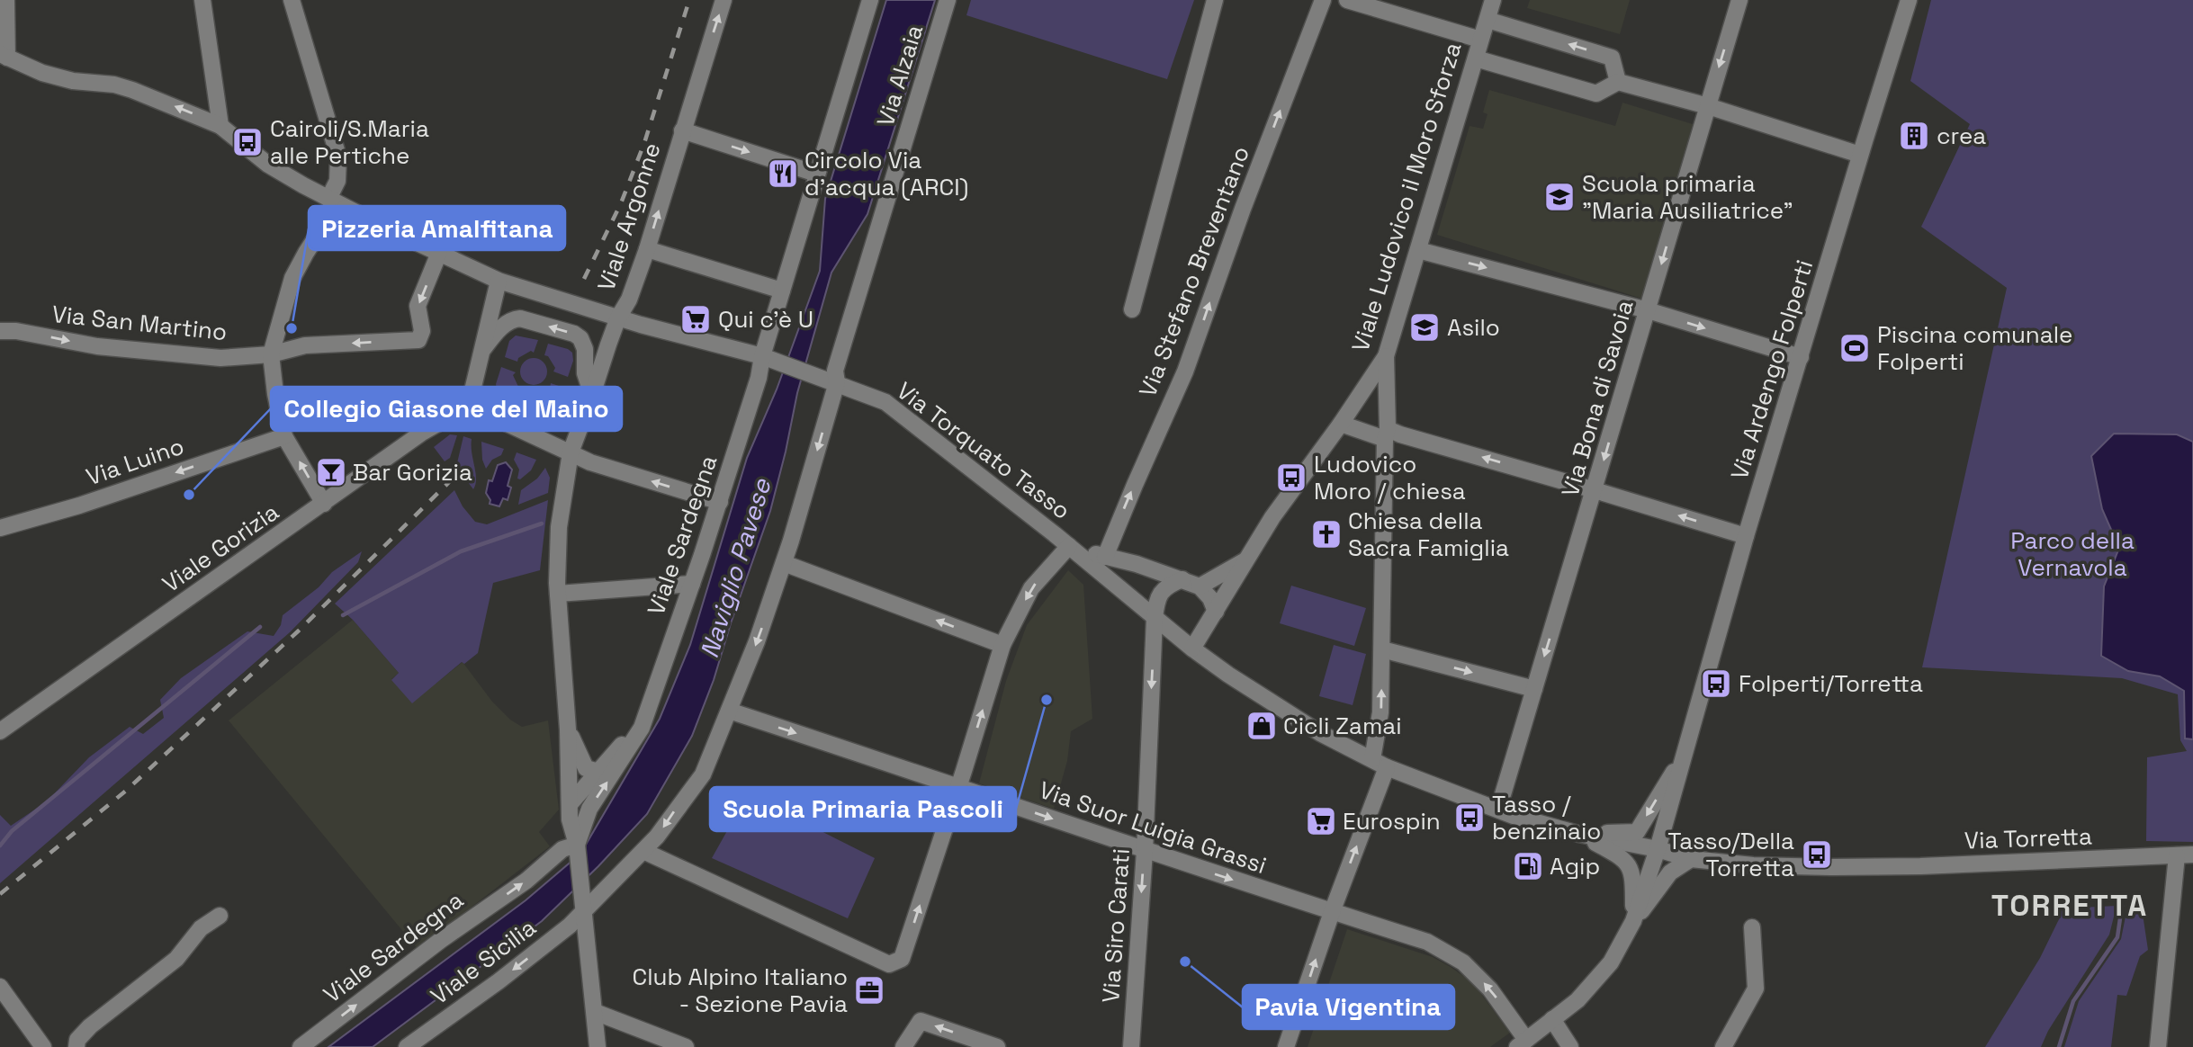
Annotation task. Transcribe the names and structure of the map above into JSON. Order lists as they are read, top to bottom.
{
  "streets": {
    "street": [
      "Via Alzaia",
      "Viale Ludovico il Moro Sforza",
      "Viale Argonne",
      "Via Stefano Breventano",
      "Via San Martino",
      "Via Ardengo Folperti",
      "Via Bona di Savoia",
      "Via Torquato Tasso",
      "Via Luino",
      "Viale Sardegna",
      "Viale Gorizia",
      "Via Suor Luigia Grassi",
      "Via Torretta",
      "Via Siro Carati",
      "Viale Sicilia"
    ]
  },
  "crossings": [
    ["Via Alzaia", "Via Torquato Tasso"],
    ["Via Alzaia", "Via Suor Luigia Grassi"],
    ["Via Alzaia", "Viale Sicilia"],
    ["Viale Ludovico il Moro Sforza", "Via Torquato Tasso"],
    ["Viale Ludovico il Moro Sforza", "Via Siro Carati"],
    ["Viale Argonne", "Via Torquato Tasso"],
    ["Viale Argonne", "Viale Sardegna"],
    ["Via Stefano Breventano", "Via Torquato Tasso"],
    ["Via San Martino", "Via Torquato Tasso"],
    ["Via Ardengo Folperti", "Via Torquato Tasso"],
    ["Via Bona di Savoia", "Via Torquato Tasso"],
    ["Via Torquato Tasso", "Viale Sardegna"],
    ["Via Torquato Tasso", "Via Torretta"],
    ["Via Torquato Tasso", "Via Siro Carati"],
    ["Via Suor Luigia Grassi", "Via Siro Carati"],
    ["Via Suor Luigia Grassi", "Viale Sicilia"]
  ],
  "one_way": [
    "Via Alzaia",
    "Via Bona di Savoia",
    "Via Luino",
    "Via Siro Carati",
    "Viale Sicilia"
  ],
  "districts": ["TORRETTA"],
  "water": ["Naviglio Pavese"],
  "parks": ["Parco della Vernavola"],
  "places": {
    "building": ["crea"],
    "bus stop": [
      "Cairoli/S.Maria alle Pertiche",
      "Ludovico Moro / chiesa",
      "Folperti/Torretta",
      "Tasso / benzinaio",
      "Tasso/Della Torretta"
    ],
    "restaurant": ["Circolo Via d'acqua (ARCI)"],
    "school or university": ["Scuola primaria \"Maria Ausiliatrice\"", "Asilo"],
    "supermarket": ["Qui c'è U", "Eurospin"],
    "other": [
      "Pizzeria Amalfitana",
      "Collegio Giasone del Maino",
      "Scuola Primaria Pascoli",
      "Pavia Vigentina"
    ],
    "sports": ["Piscina comunale Folperti"],
    "bar": ["Bar Gorizia"],
    "church": ["Chiesa della Sacra Famiglia"],
    "shop": ["Cicli Zamai"],
    "fuel station": ["Agip"],
    "office": ["Club Alpino Italiano - Sezione Pavia"]
  }
}
